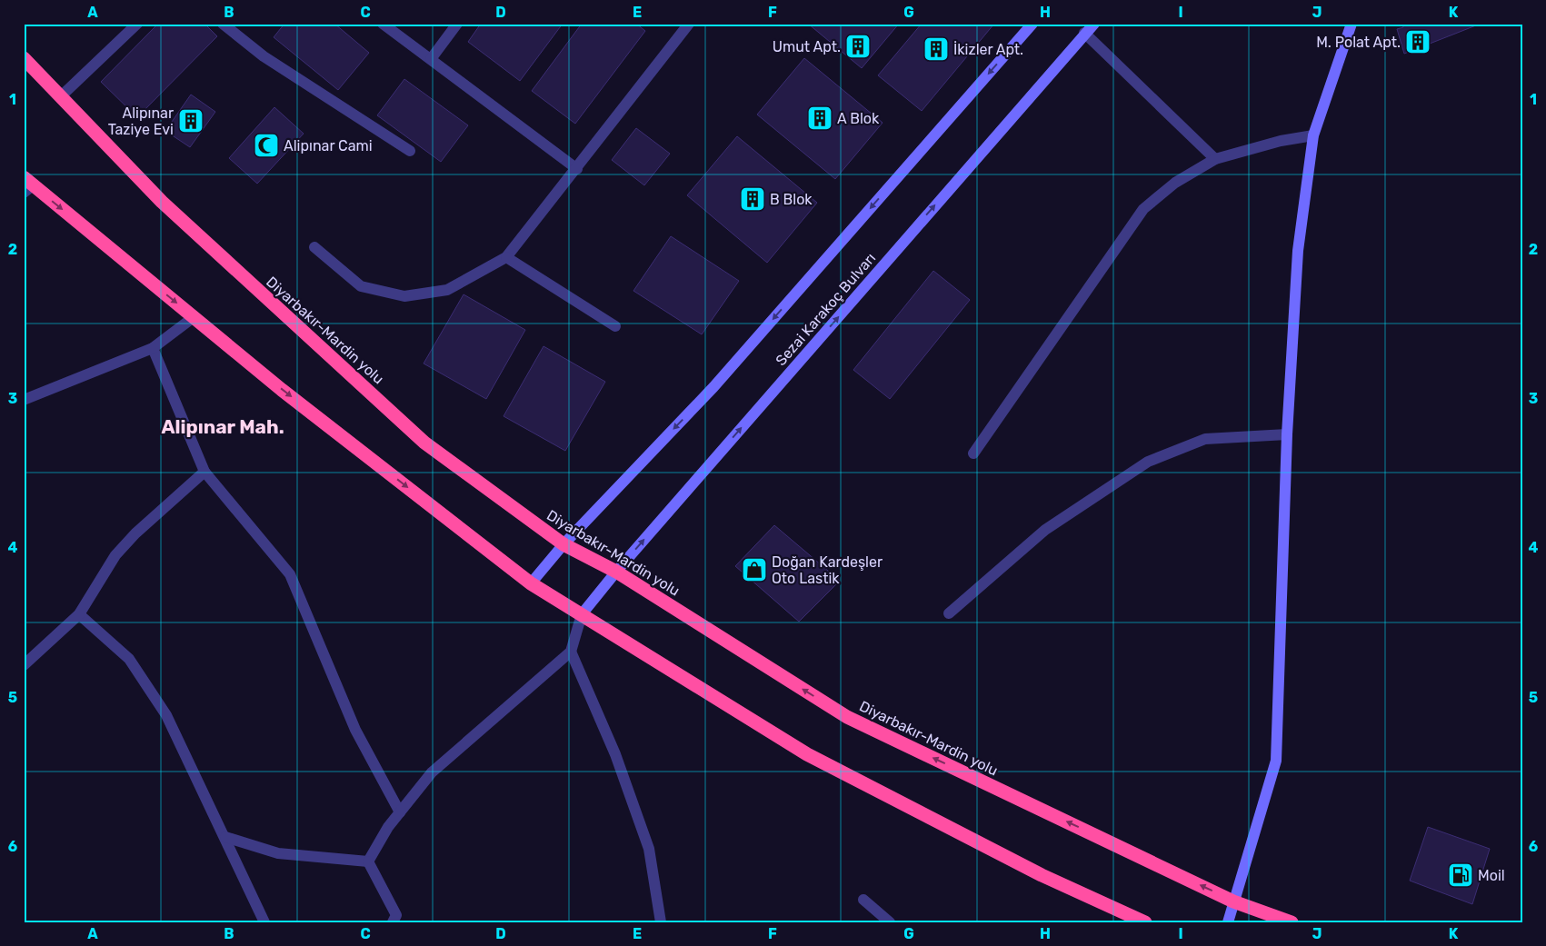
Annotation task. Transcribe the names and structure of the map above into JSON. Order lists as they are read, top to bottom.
{
  "streets": {
    "highway": ["Diyarbakır-Mardin yolu"],
    "street": ["Sezai Karakoç Bulvarı"]
  },
  "crossings": [
    ["Sezai Karakoç Bulvarı", "Diyarbakır-Mardin yolu"]
  ],
  "districts": ["Alipınar Mah."],
  "places": {
    "building": [
      "M. Polat Apt.",
      "Umut Apt.",
      "İkizler Apt.",
      "A Blok",
      "Alipınar Taziye Evi",
      "B Blok"
    ],
    "mosque": ["Alipınar Cami"],
    "shop": ["Doğan Kardeşler Oto Lastik"],
    "fuel station": ["Moil"]
  },
  "grid": {
    "columns": [
      "A",
      "B",
      "C",
      "D",
      "E",
      "F",
      "G",
      "H",
      "I",
      "J",
      "K"
    ],
    "rows": [
      "1",
      "2",
      "3",
      "4",
      "5",
      "6"
    ]
  }
}
